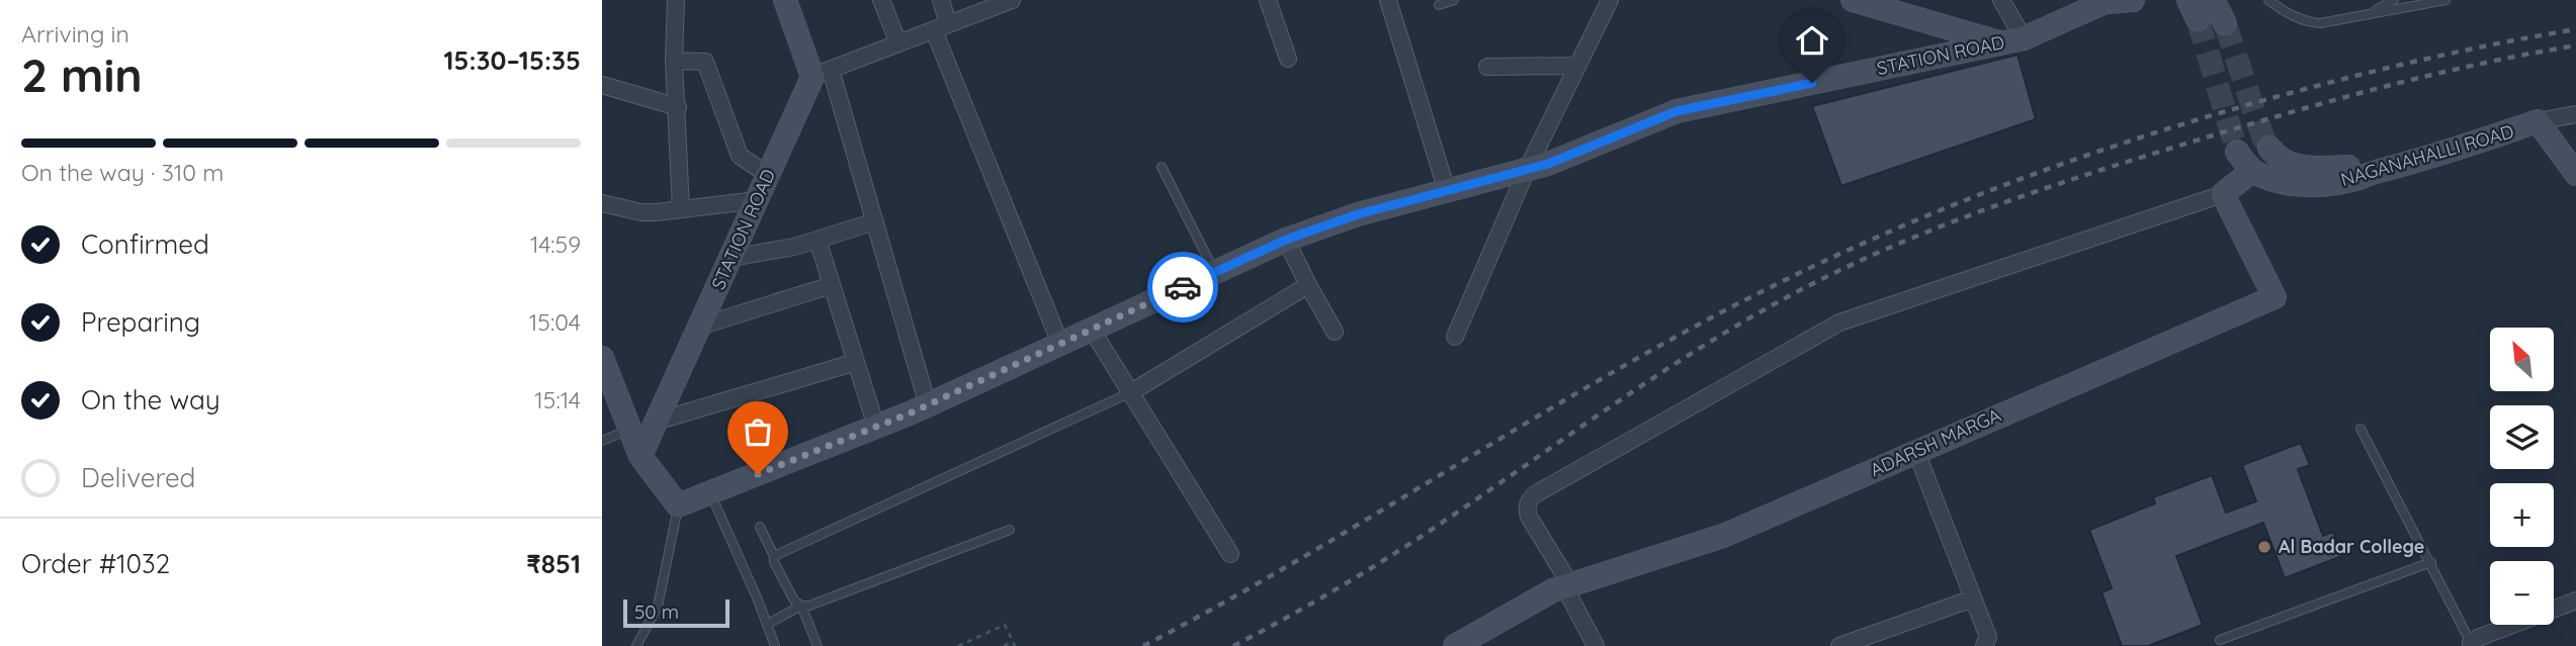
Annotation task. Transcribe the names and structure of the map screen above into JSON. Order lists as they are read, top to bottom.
{
  "streets": {
    "main road": ["STATION ROAD", "NAGANAHALLI ROAD", "ADARSH MARGA"]
  },
  "places": ["Al Badar College"],
  "scale_bar": "50 m",
  "north": "top left",
  "page": {
    "heading": ["2 min", "Arriving in", "15:30–15:35"],
    "panel": ["Order #1032", "₹851"],
    "bar": "On the way · 310 m",
    "list": [
      ["Confirmed", "14:59"],
      ["Preparing", "15:04"],
      ["On the way", "15:14"],
      "Delivered"
    ],
    "map_buttons": ["+", "−"],
    "scale": "50 m"
  }
}
